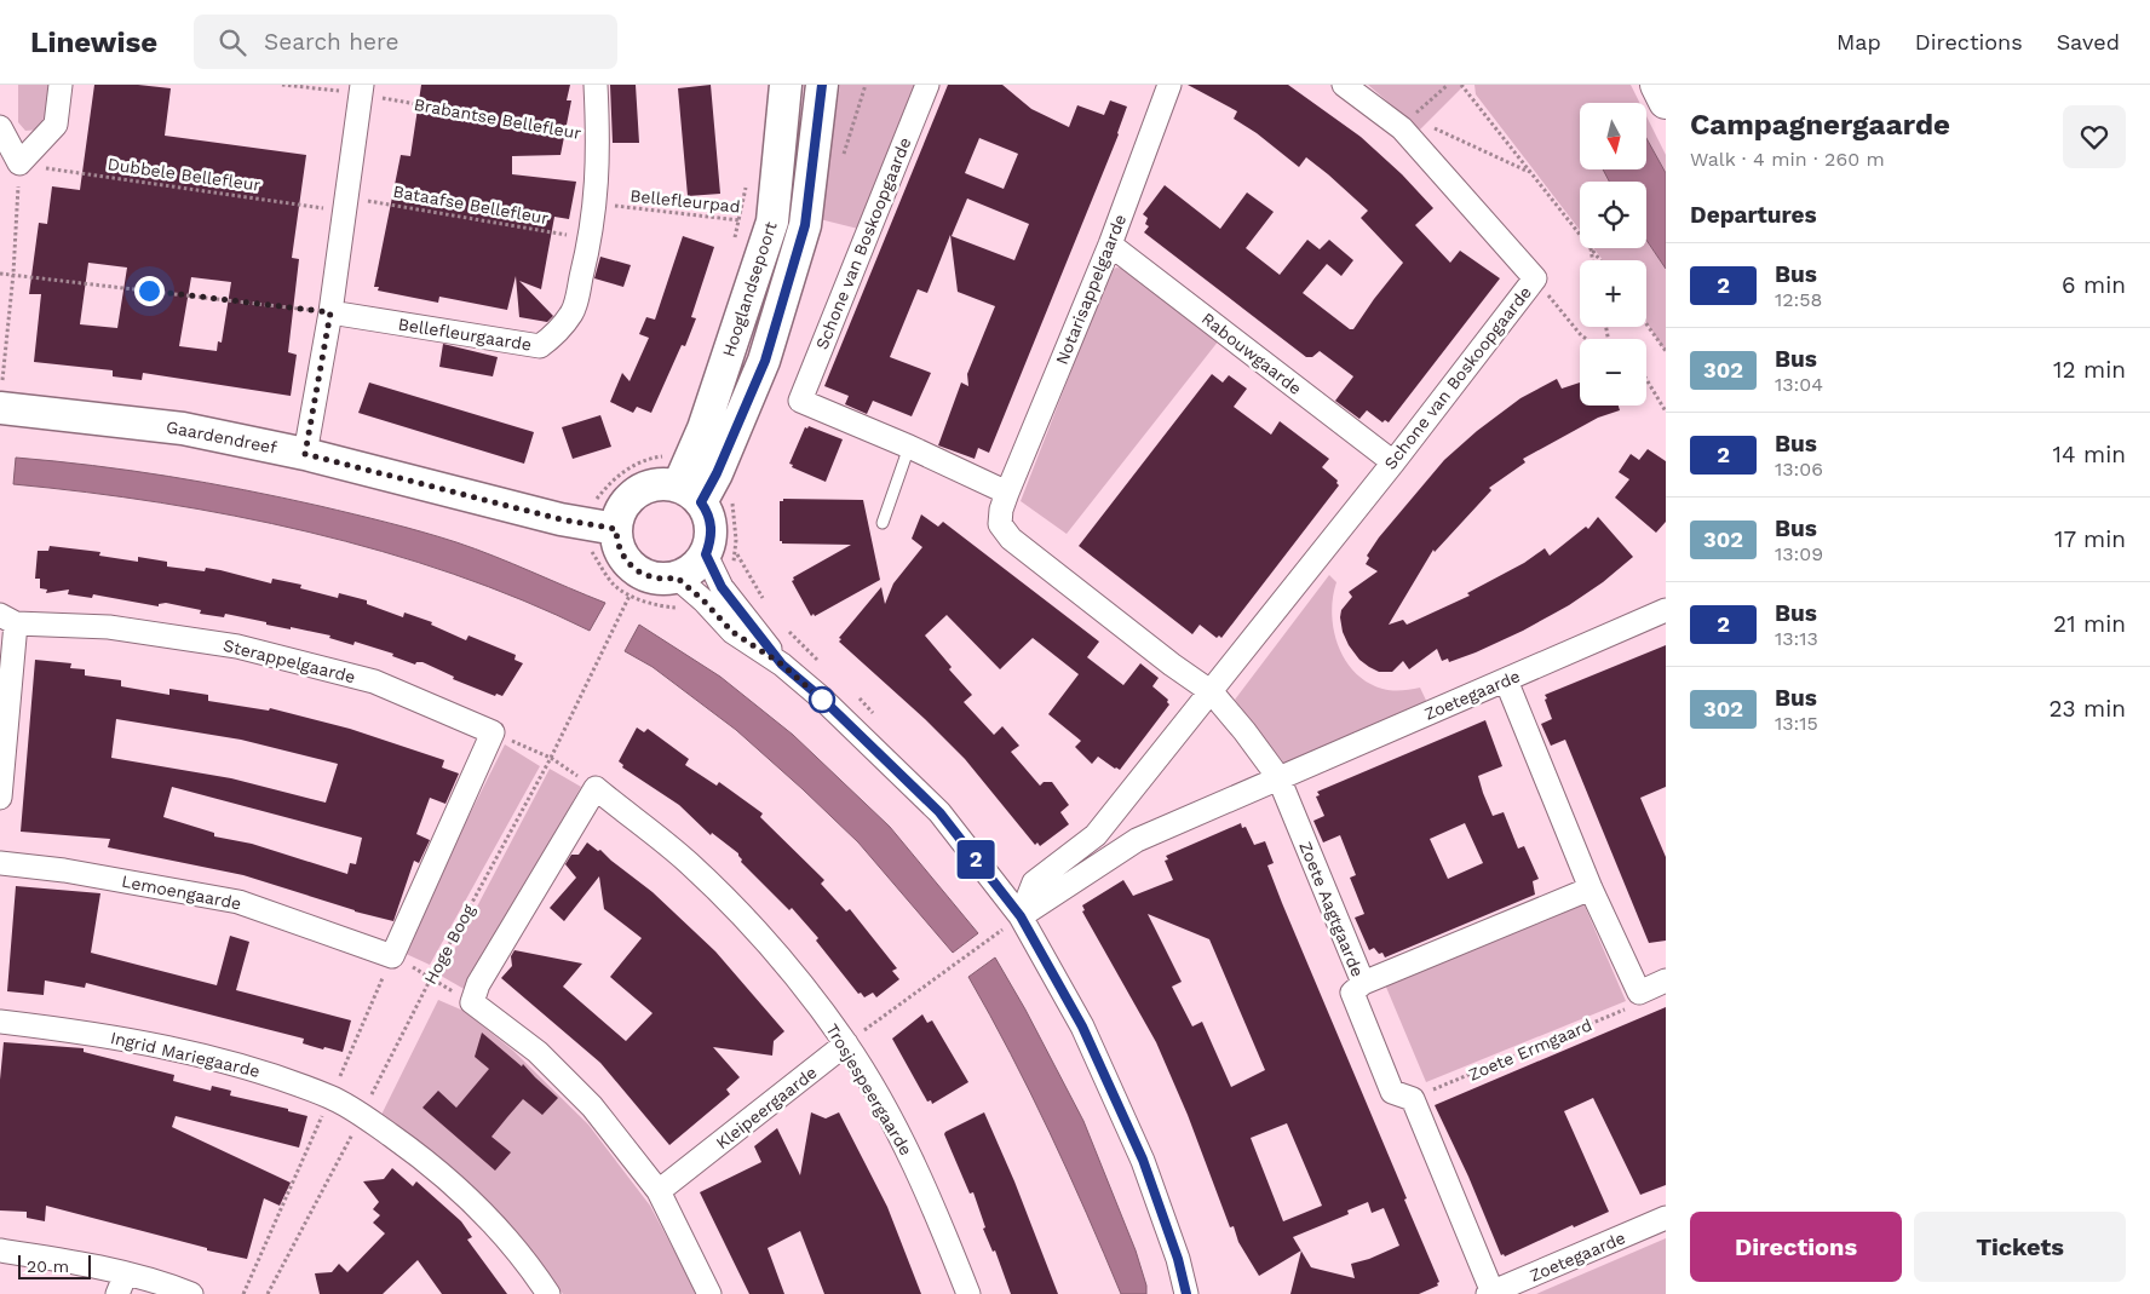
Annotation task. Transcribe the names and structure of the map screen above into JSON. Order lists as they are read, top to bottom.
{
  "streets": {
    "street": [
      "Schone van Boskoopgaarde",
      "Hooglandsepoort",
      "Notarisappelgaarde",
      "Bellefleurgaarde",
      "Rabouwgaarde",
      "Gaardendreef",
      "Sterappelgaarde",
      "Zoetegaarde",
      "Lemoengaarde",
      "Zoete Aagtgaarde",
      "Ingrid Mariegaarde",
      "Trosjespeergaarde",
      "Kleipeergaarde"
    ],
    "path": [
      "Brabantse Bellefleur",
      "Dubbele Bellefleur",
      "Bellefleurpad",
      "Bataafse Bellefleur",
      "Hoge Boog",
      "Zoete Ermgaard"
    ]
  },
  "crossings": [
    ["Brabantse Bellefleur", "Bellefleurgaarde"],
    ["Dubbele Bellefleur", "Bataafse Bellefleur"],
    ["Bellefleurpad", "Hooglandsepoort"],
    ["Bellefleurpad", "Bellefleurgaarde"],
    ["Bataafse Bellefleur", "Bellefleurgaarde"],
    ["Schone van Boskoopgaarde", "Notarisappelgaarde"],
    ["Schone van Boskoopgaarde", "Rabouwgaarde"],
    ["Schone van Boskoopgaarde", "Zoetegaarde"],
    ["Schone van Boskoopgaarde", "Zoete Aagtgaarde"],
    ["Hooglandsepoort", "Gaardendreef"],
    ["Notarisappelgaarde", "Rabouwgaarde"],
    ["Notarisappelgaarde", "Zoete Aagtgaarde"],
    ["Zoetegaarde", "Zoete Aagtgaarde"],
    ["Zoete Aagtgaarde", "Zoete Ermgaard"],
    ["Hoge Boog", "Ingrid Mariegaarde"],
    ["Trosjespeergaarde", "Kleipeergaarde"]
  ],
  "lines": ["bus line 2"],
  "scale_bar": "20 m",
  "north": "bottom",
  "page": {
    "header": "Linewise",
    "search": "Search here",
    "nav": ["Map", "Directions", "Saved"],
    "on_map": "2",
    "heading": [
      ["Campagnergaarde", "Walk · 4 min · 260 m"],
      "Departures"
    ],
    "map_buttons": ["+", "−"],
    "list": [
      {
        "mark": "2",
        "name": "Bus",
        "note": "12:58",
        "value": "6 min"
      },
      {
        "mark": "302",
        "name": "Bus",
        "note": "13:04",
        "value": "12 min"
      },
      {
        "mark": "2",
        "name": "Bus",
        "note": "13:06",
        "value": "14 min"
      },
      {
        "mark": "302",
        "name": "Bus",
        "note": "13:09",
        "value": "17 min"
      },
      {
        "mark": "2",
        "name": "Bus",
        "note": "13:13",
        "value": "21 min"
      },
      {
        "mark": "302",
        "name": "Bus",
        "note": "13:15",
        "value": "23 min"
      }
    ],
    "buttons": ["Directions", "Tickets"],
    "scale": "20 m"
  }
}
